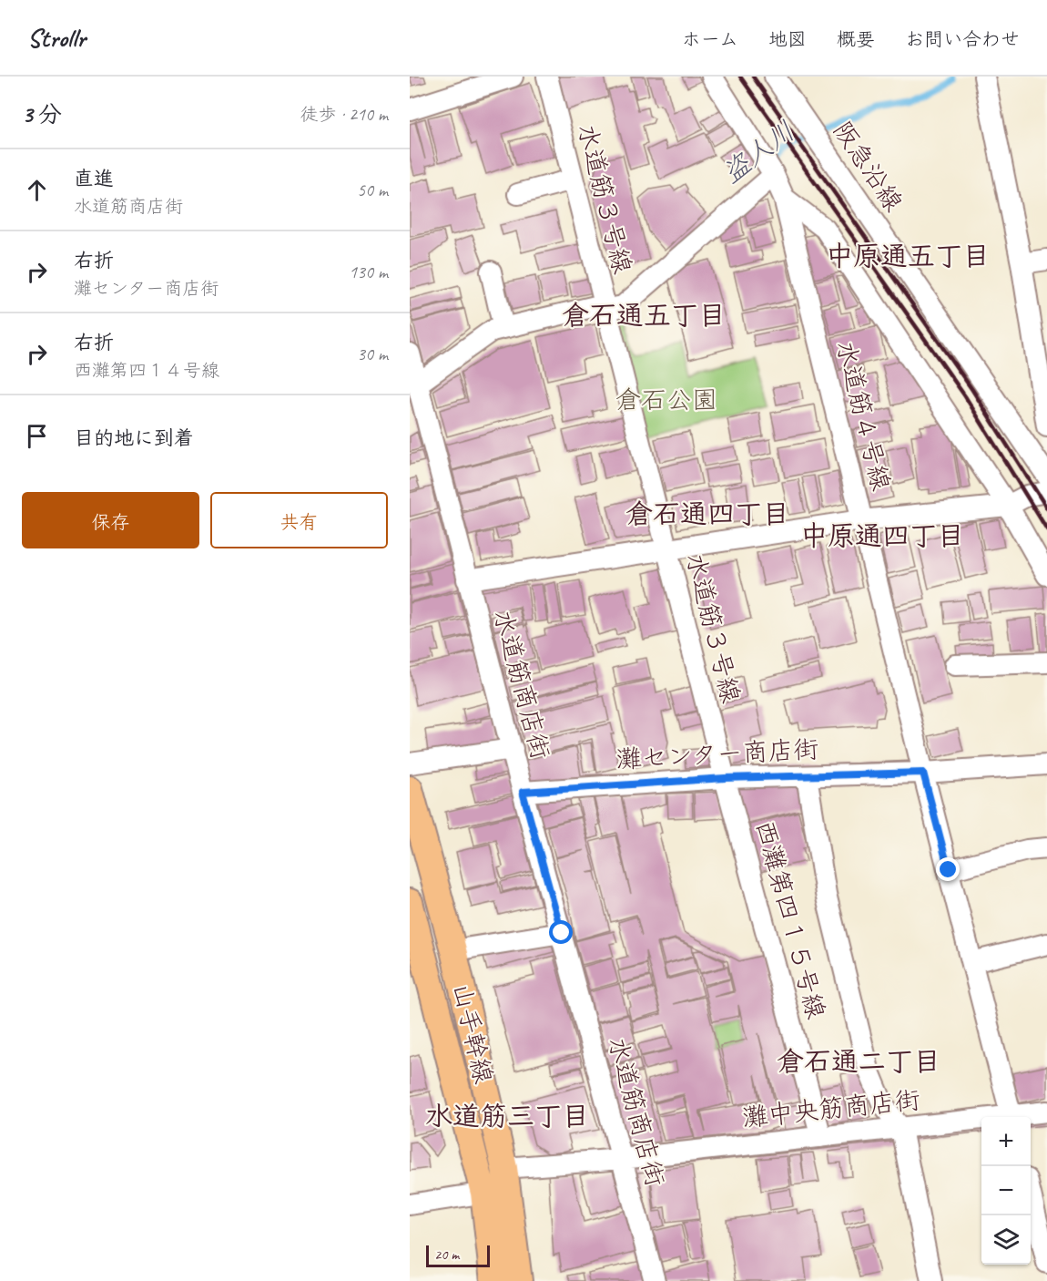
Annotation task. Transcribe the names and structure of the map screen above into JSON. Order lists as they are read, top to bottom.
{
  "streets": {
    "main road": ["山手幹線"],
    "street": [
      "阪急沿線",
      "水道筋３号線",
      "水道筋４号線",
      "水道筋商店街",
      "灘センター商店街",
      "西灘第四１５号線",
      "灘中央筋商店街"
    ]
  },
  "crossings": [
    ["水道筋３号線", "灘センター商店街"],
    ["水道筋３号線", "西灘第四１５号線"],
    ["水道筋４号線", "灘センター商店街"],
    ["水道筋商店街", "灘センター商店街"],
    ["水道筋商店街", "灘中央筋商店街"],
    ["灘センター商店街", "西灘第四１５号線"],
    ["西灘第四１５号線", "灘中央筋商店街"],
    ["山手幹線", "灘中央筋商店街"]
  ],
  "districts": [
    "中原通五丁目",
    "倉石通五丁目",
    "倉石通四丁目",
    "中原通四丁目",
    "倉石通二丁目",
    "水道筋三丁目"
  ],
  "water": ["盗人川"],
  "parks": ["倉石公園"],
  "scale_bar": "20 m",
  "page": {
    "header": "Strollr",
    "nav": [
      "ホーム",
      "地図",
      "概要",
      "お問い合わせ"
    ],
    "heading": ["3 分", "徒歩 · 210 m"],
    "list": [
      ["直進", "水道筋商店街", "50 m"],
      ["右折", "灘センター商店街", "130 m"],
      ["右折", "西灘第四１４号線", "30 m"],
      "目的地に到着"
    ],
    "buttons": ["保存", "共有"],
    "map_buttons": ["+", "−"],
    "scale": "20 m"
  }
}
